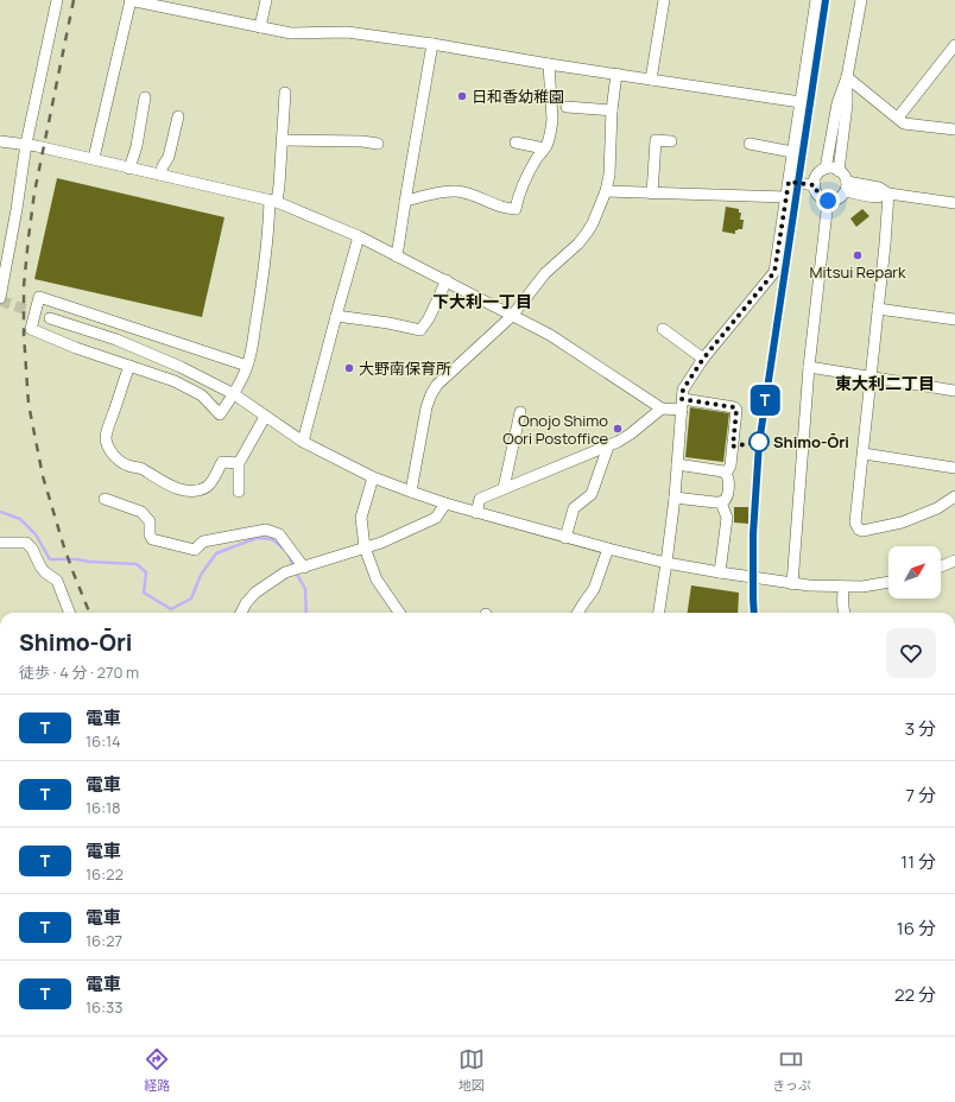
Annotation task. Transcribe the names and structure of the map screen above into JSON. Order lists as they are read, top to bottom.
{
  "districts": ["下大利一丁目", "東大利二丁目"],
  "places": [
    "日和香幼稚園",
    "Mitsui Repark",
    "大野南保育所",
    "Onojo Shimo Oori Postoffice",
    "Shimo-Ōri"
  ],
  "north": "top right",
  "page": {
    "on_map": "T",
    "heading": ["Shimo-Ōri", "徒歩 · 4 分 · 270 m"],
    "list": [
      {
        "mark": "T",
        "name": "電車",
        "note": "16:14",
        "value": "3 分"
      },
      {
        "mark": "T",
        "name": "電車",
        "note": "16:18",
        "value": "7 分"
      },
      {
        "mark": "T",
        "name": "電車",
        "note": "16:22",
        "value": "11 分"
      },
      {
        "mark": "T",
        "name": "電車",
        "note": "16:27",
        "value": "16 分"
      },
      {
        "mark": "T",
        "name": "電車",
        "note": "16:33",
        "value": "22 分"
      }
    ],
    "tabs": ["経路", "地図", "きっぷ"]
  }
}
